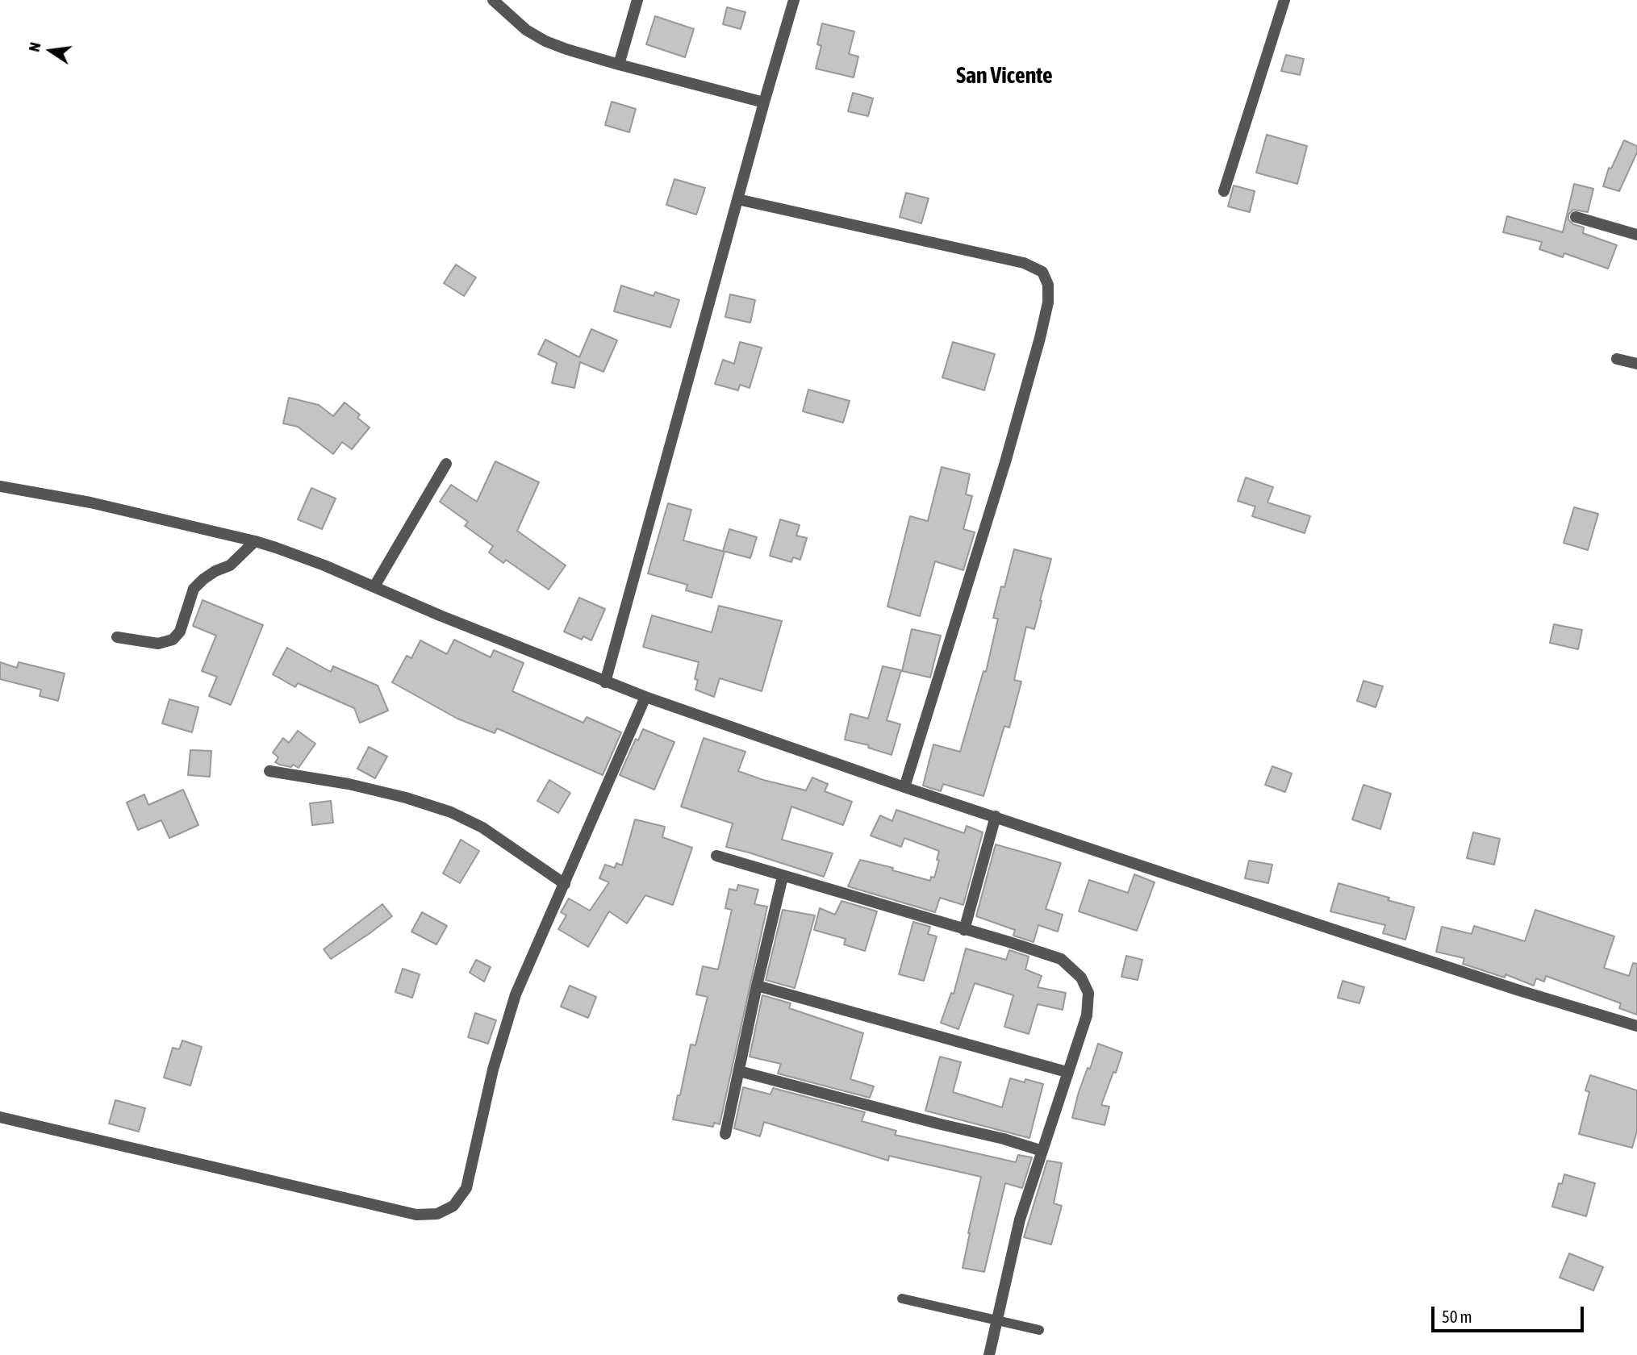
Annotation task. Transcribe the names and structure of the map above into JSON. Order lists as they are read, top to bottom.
{
  "districts": ["San Vicente"],
  "scale_bar": "50 m",
  "north": "left"
}
